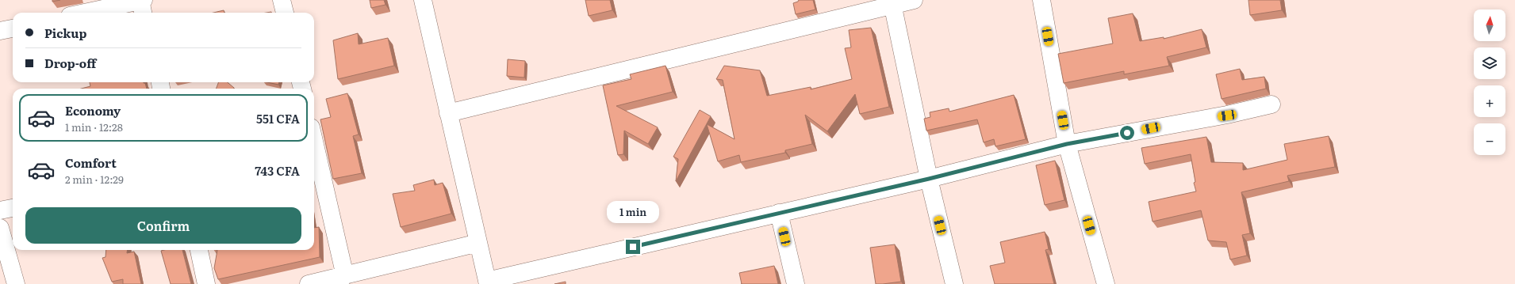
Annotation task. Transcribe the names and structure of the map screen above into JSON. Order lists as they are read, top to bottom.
{
  "north": "top",
  "page": {
    "map_buttons": ["+", "−"],
    "banner": ["Pickup", "Drop-off"],
    "list": [
      {
        "name": "Economy",
        "note": "1 min · 12:28",
        "value": "551 CFA"
      },
      {
        "name": "Comfort",
        "note": "2 min · 12:29",
        "value": "743 CFA"
      }
    ],
    "bubble": "1 min",
    "buttons": "Confirm"
  }
}
